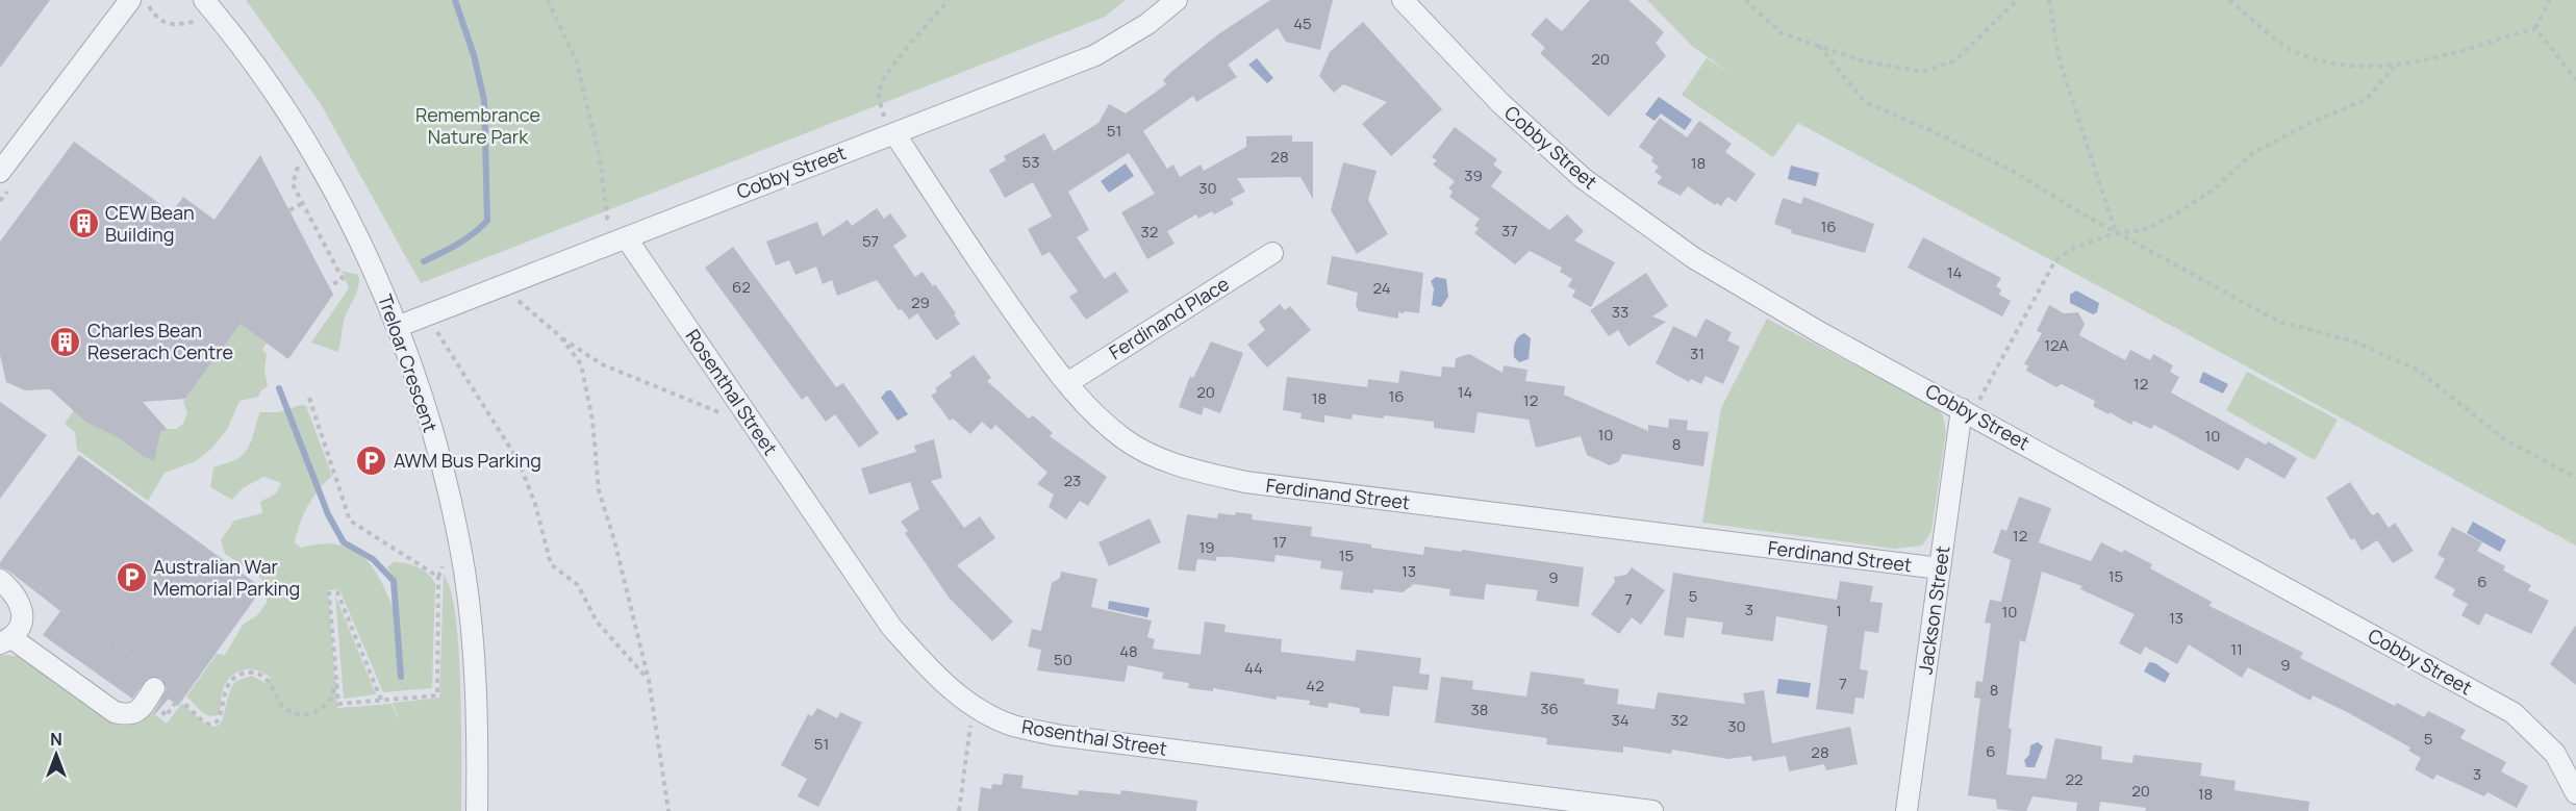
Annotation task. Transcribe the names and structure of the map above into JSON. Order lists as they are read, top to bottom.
{
  "streets": {
    "street": [
      "Cobby Street",
      "Ferdinand Place",
      "Treloar Crescent",
      "Rosenthal Street",
      "Ferdinand Street",
      "Jackson Street"
    ]
  },
  "crossings": [
    ["Cobby Street", "Treloar Crescent"],
    ["Cobby Street", "Rosenthal Street"],
    ["Cobby Street", "Ferdinand Street"],
    ["Cobby Street", "Jackson Street"],
    ["Ferdinand Place", "Ferdinand Street"],
    ["Ferdinand Street", "Jackson Street"]
  ],
  "parks": ["Remembrance Nature Park"],
  "places": {
    "building": ["CEW Bean Building", "Charles Bean Reserach Centre"],
    "parking": ["AWM Bus Parking", "Australian War Memorial Parking"]
  },
  "house_numbers": [
    "45",
    "20",
    "51",
    "28",
    "53",
    "18",
    "39",
    "30",
    "16",
    "37",
    "32",
    "57",
    "14",
    "62",
    "24",
    "29",
    "33",
    "12A",
    "31",
    "12",
    "20",
    "14",
    "16",
    "18",
    "12",
    "10",
    "10",
    "8",
    "23",
    "12",
    "17",
    "19",
    "15",
    "13",
    "15",
    "9",
    "6",
    "5",
    "7",
    "3",
    "1",
    "10",
    "13",
    "11",
    "48",
    "50",
    "9",
    "44",
    "7",
    "42",
    "8",
    "36",
    "38",
    "34",
    "32",
    "30",
    "5",
    "51",
    "6",
    "28",
    "3",
    "22",
    "20",
    "18"
  ],
  "north": "top"
}
